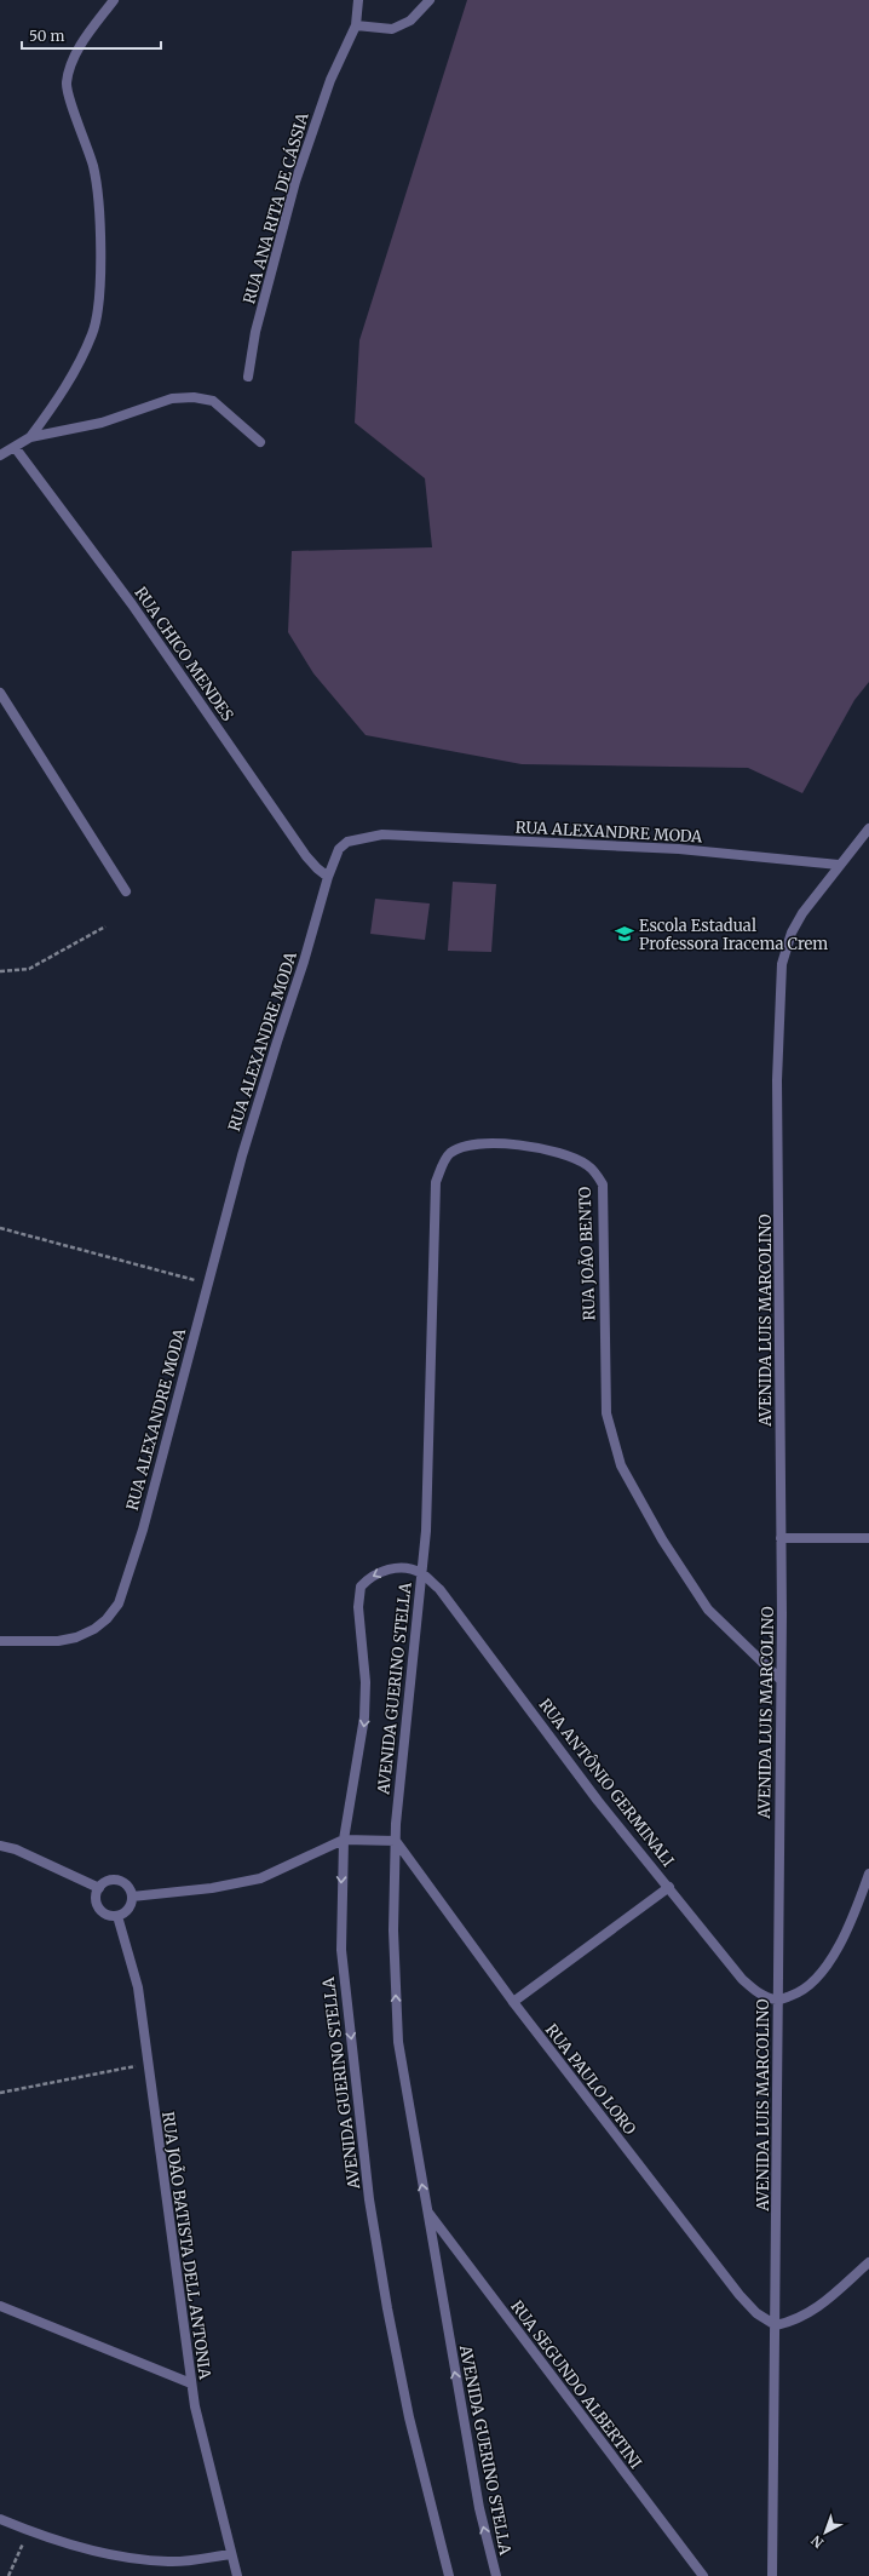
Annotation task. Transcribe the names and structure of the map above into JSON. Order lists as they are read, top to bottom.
{
  "streets": {
    "street": [
      "RUA ANA RITA DE CÁSSIA",
      "RUA CHICO MENDES",
      "RUA ALEXANDRE MODA",
      "RUA JOÃO BENTO",
      "AVENIDA LUIS MARCOLINO",
      "AVENIDA GUERINO STELLA",
      "RUA ANTÔNIO GERMINALI",
      "RUA PAULO LORO",
      "RUA JOÃO BATISTA DELL ANTONIA",
      "RUA SEGUNDO ALBERTINI"
    ]
  },
  "crossings": [
    ["RUA CHICO MENDES", "RUA ALEXANDRE MODA"],
    ["RUA ALEXANDRE MODA", "AVENIDA LUIS MARCOLINO"],
    ["RUA JOÃO BENTO", "AVENIDA LUIS MARCOLINO"],
    ["RUA JOÃO BENTO", "AVENIDA GUERINO STELLA"],
    ["RUA JOÃO BENTO", "RUA ANTÔNIO GERMINALI"],
    ["AVENIDA LUIS MARCOLINO", "RUA ANTÔNIO GERMINALI"],
    ["AVENIDA LUIS MARCOLINO", "RUA PAULO LORO"],
    ["AVENIDA GUERINO STELLA", "RUA ANTÔNIO GERMINALI"],
    ["AVENIDA GUERINO STELLA", "RUA PAULO LORO"],
    ["AVENIDA GUERINO STELLA", "RUA SEGUNDO ALBERTINI"]
  ],
  "places": {
    "school or university": ["Escola Estadual Professora Iracema Crem"]
  },
  "scale_bar": "50 m",
  "north": "bottom left"
}
